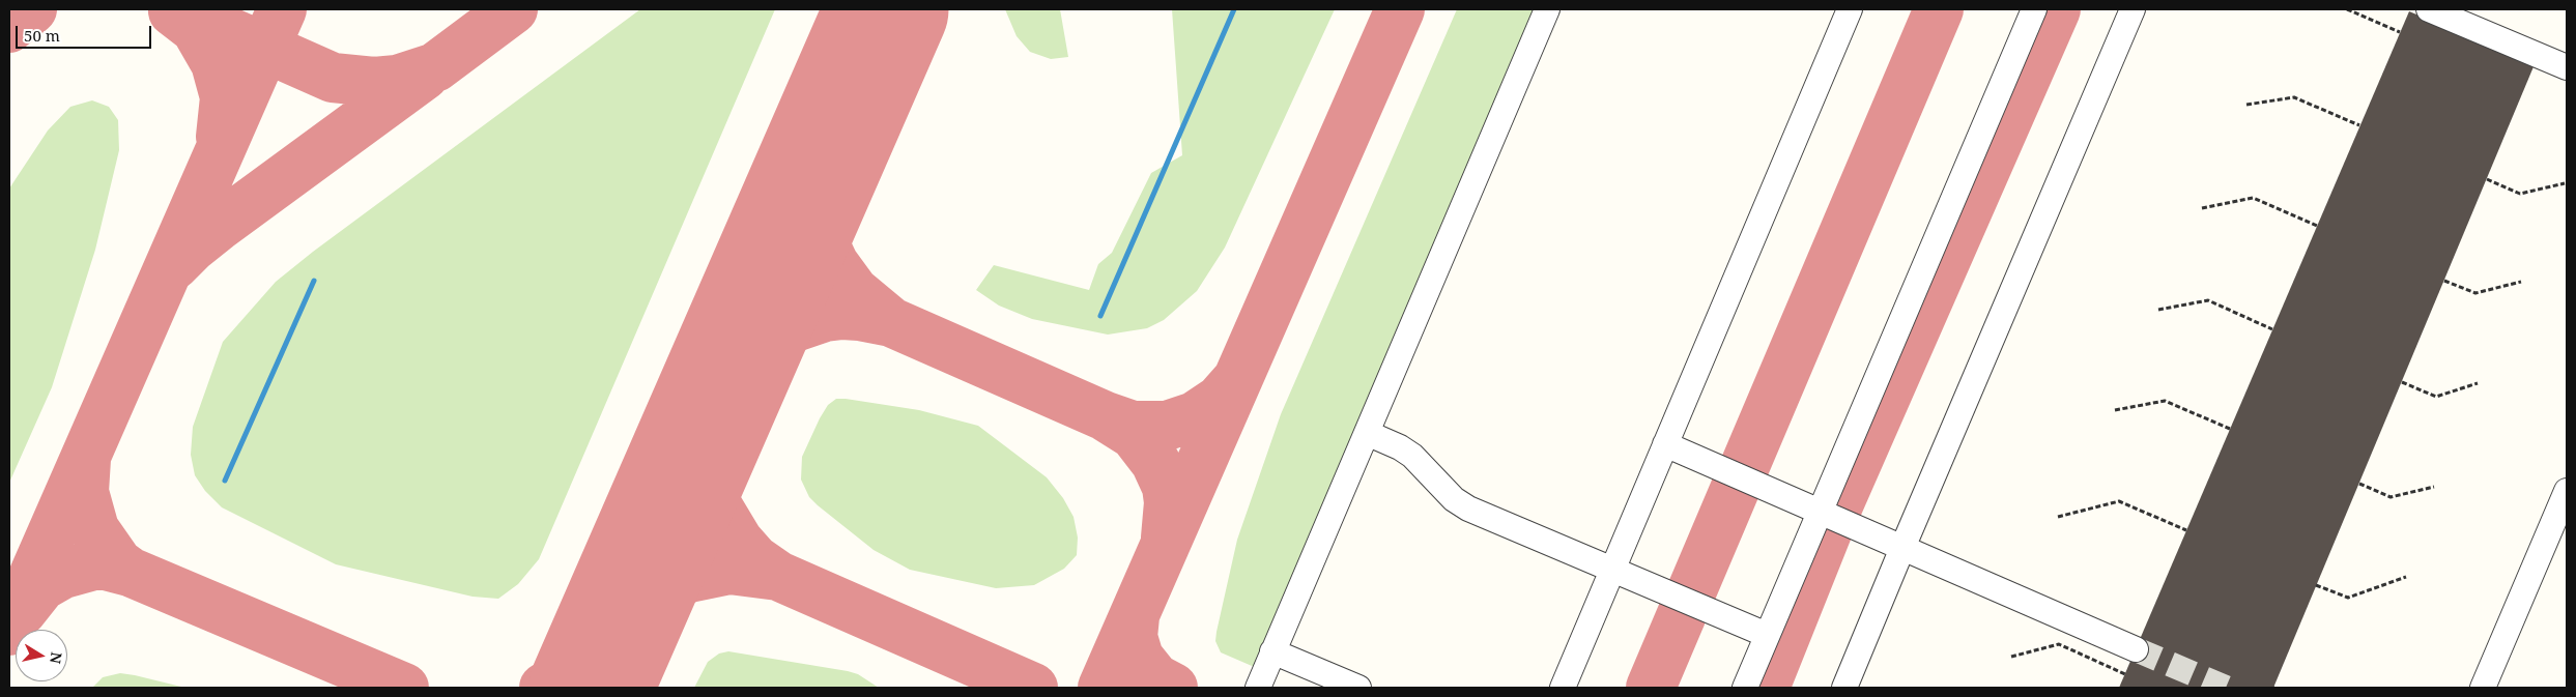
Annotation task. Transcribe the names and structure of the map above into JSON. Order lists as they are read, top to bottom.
{
  "scale_bar": "50 m",
  "north": "right"
}
